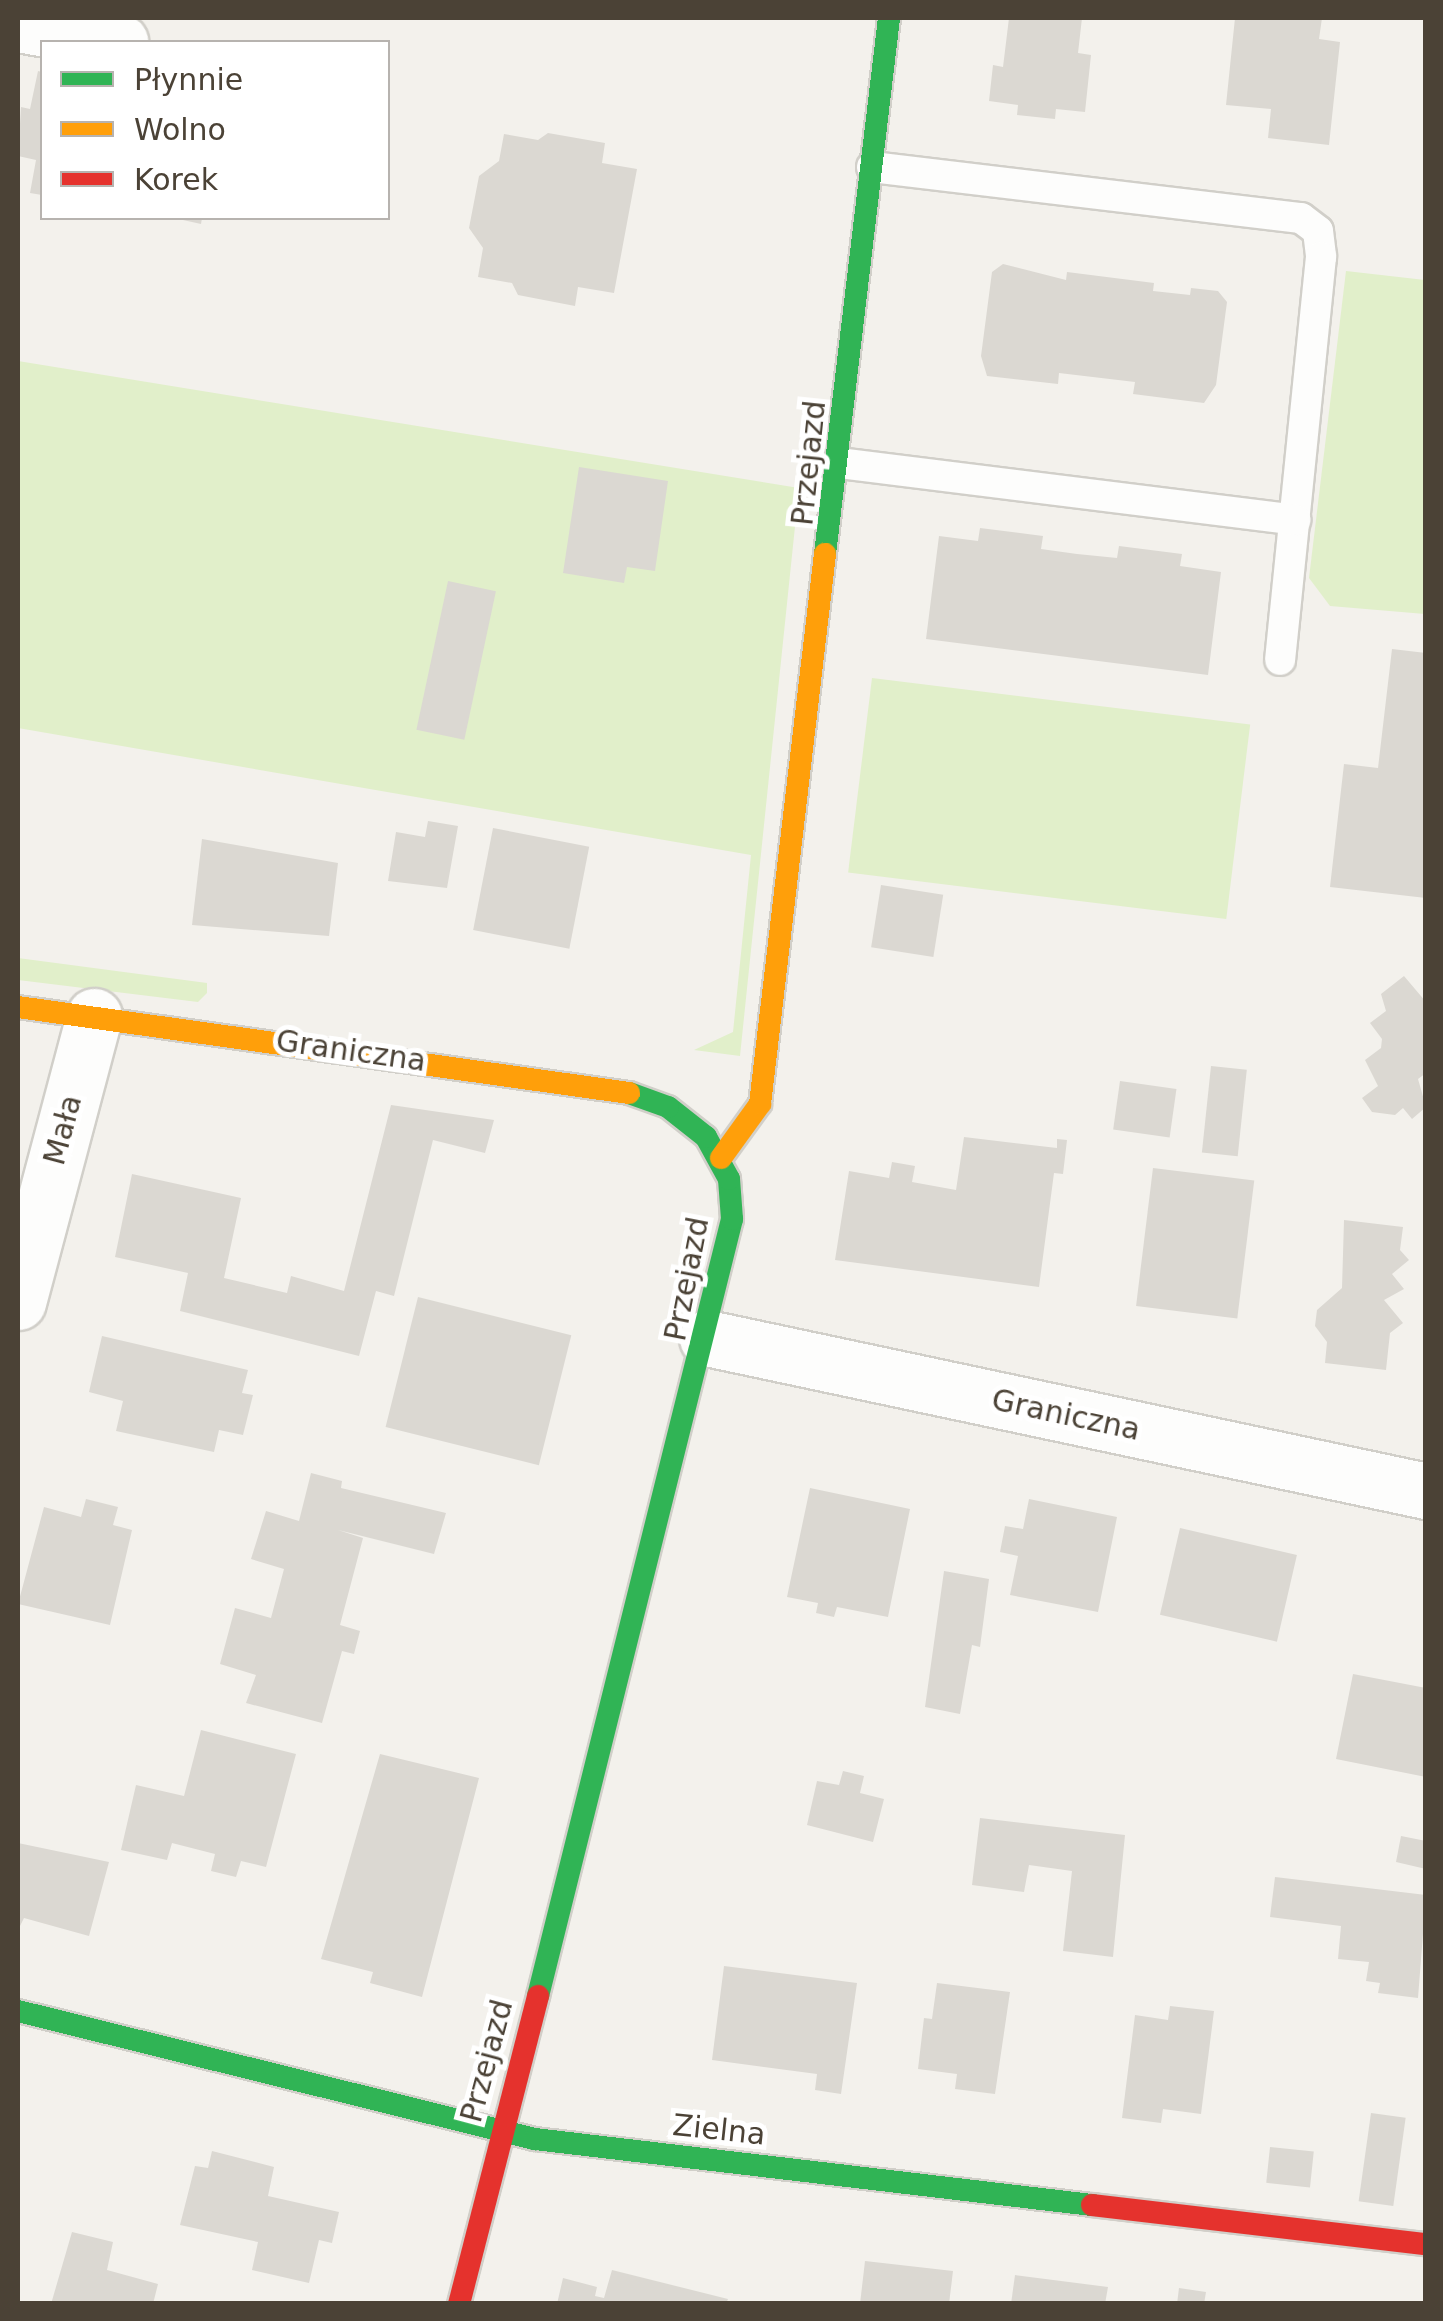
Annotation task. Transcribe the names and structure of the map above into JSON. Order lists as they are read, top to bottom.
{
  "streets": {
    "street": [
      "Przejazd",
      "Graniczna",
      "Mała",
      "Zielna"
    ]
  },
  "crossings": [
    ["Przejazd", "Graniczna"],
    ["Przejazd", "Zielna"],
    ["Graniczna", "Mała"]
  ],
  "legend": ["Płynnie", "Wolno", "Korek"]
}
